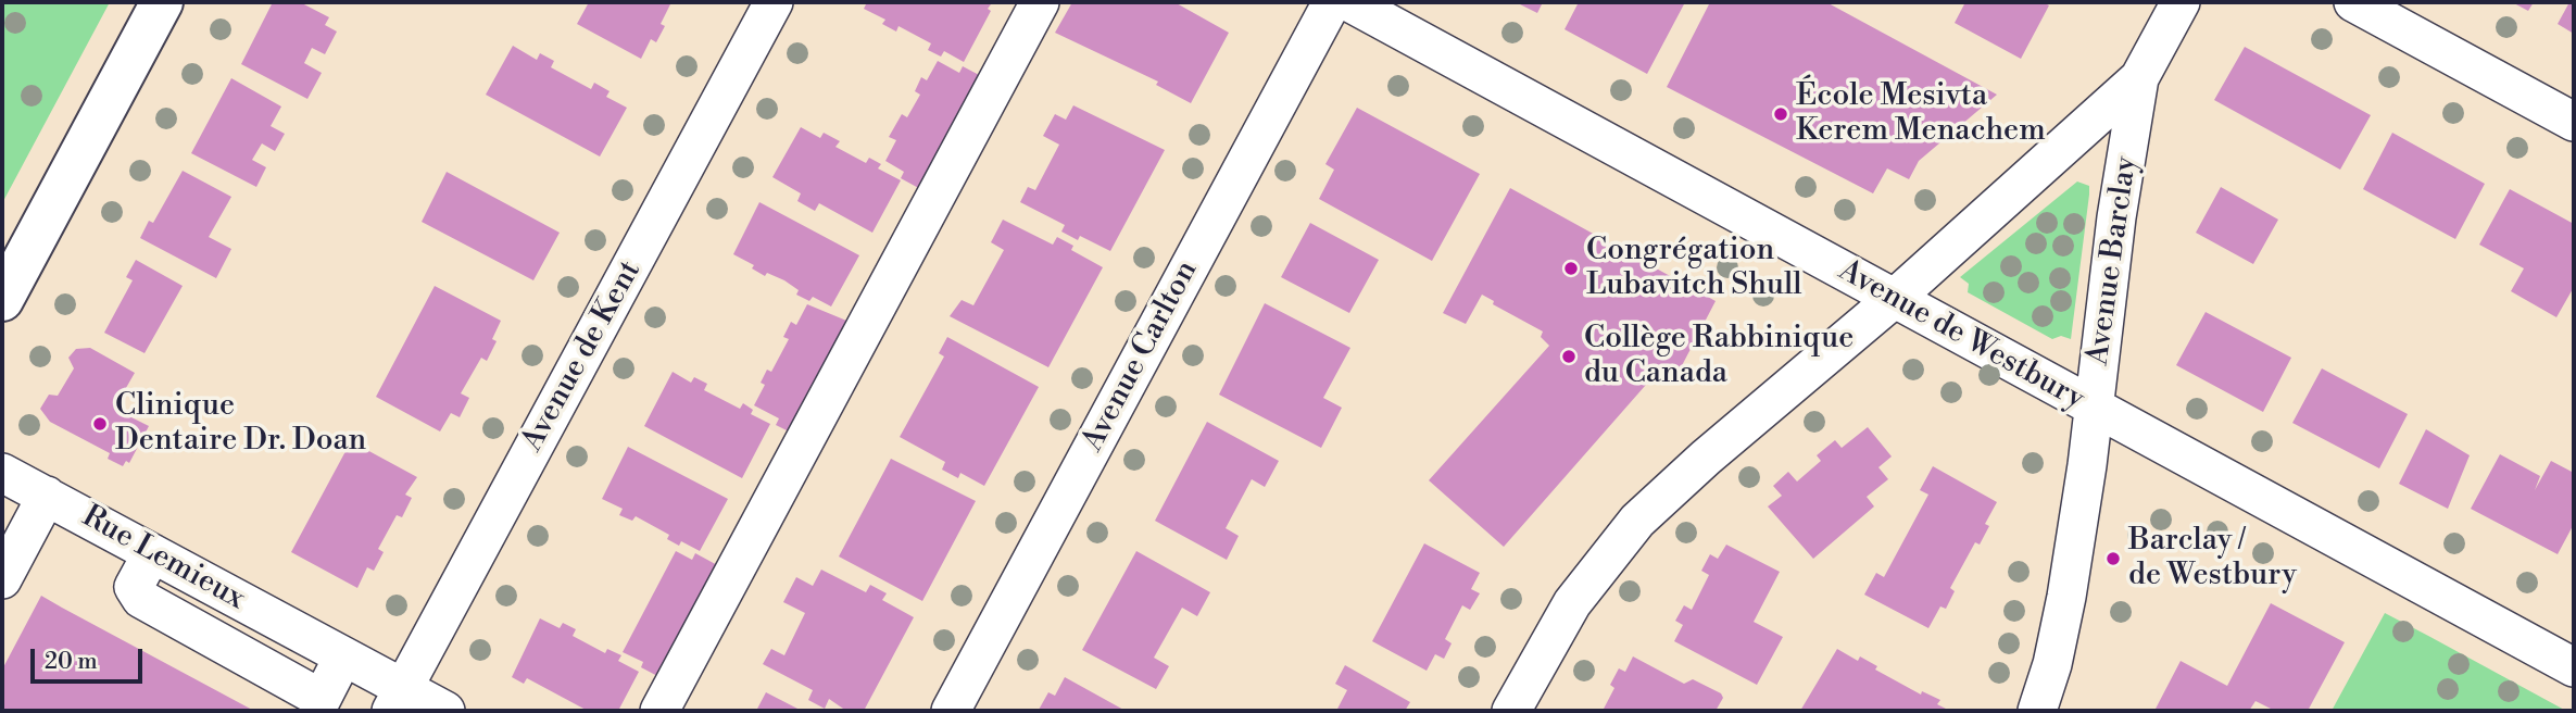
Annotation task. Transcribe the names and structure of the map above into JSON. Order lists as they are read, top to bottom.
{
  "streets": {
    "street": [
      "Avenue Barclay",
      "Avenue de Westbury",
      "Avenue de Kent",
      "Avenue Carlton",
      "Rue Lemieux"
    ]
  },
  "crossings": [
    ["Avenue Barclay", "Avenue de Westbury"],
    ["Avenue de Kent", "Rue Lemieux"]
  ],
  "places": [
    "École Mesivta Kerem Menachem",
    "Congrégation Lubavitch Shull",
    "Collège Rabbinique du Canada",
    "Clinique Dentaire Dr. Doan",
    "Barclay / de Westbury"
  ],
  "scale_bar": "20 m"
}
